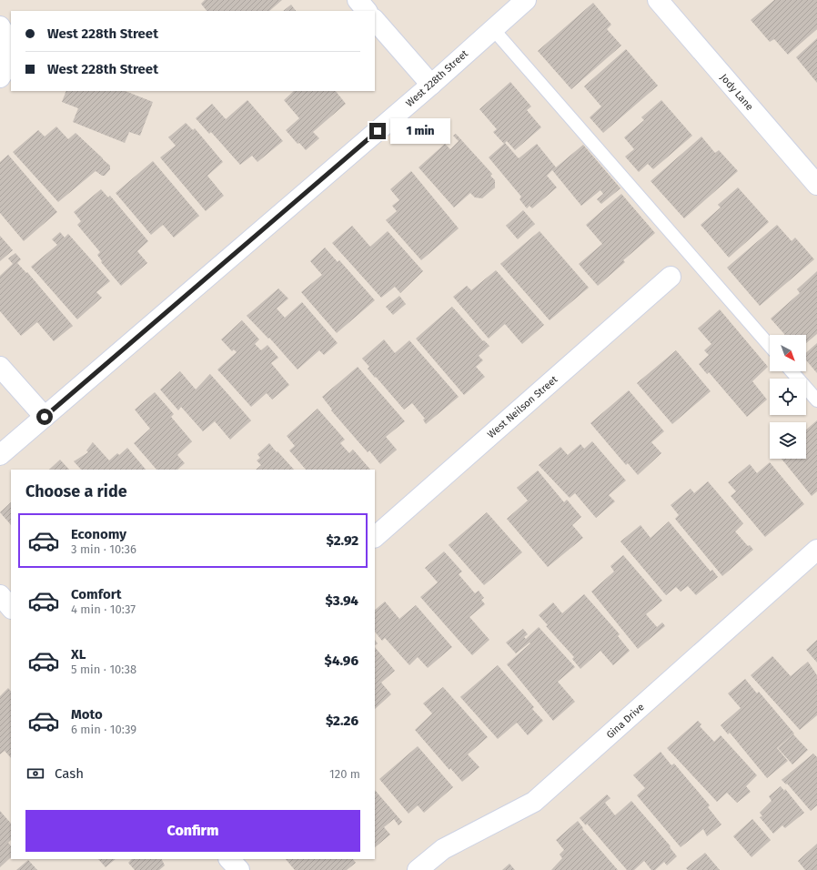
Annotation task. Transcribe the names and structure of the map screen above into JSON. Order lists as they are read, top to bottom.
{
  "streets": {
    "street": [
      "West 228th Street",
      "Jody Lane",
      "West Neilson Street",
      "Gina Drive"
    ]
  },
  "north": "bottom right",
  "page": {
    "banner": ["West 228th Street", "West 228th Street"],
    "bubble": "1 min",
    "heading": "Choose a ride",
    "list": [
      {
        "name": "Economy",
        "note": "3 min · 10:36",
        "value": "$2.92"
      },
      {
        "name": "Comfort",
        "note": "4 min · 10:37",
        "value": "$3.94"
      },
      {
        "name": "XL",
        "note": "5 min · 10:38",
        "value": "$4.96"
      },
      {
        "name": "Moto",
        "note": "6 min · 10:39",
        "value": "$2.26"
      }
    ],
    "pay": ["Cash", "120 m"],
    "buttons": "Confirm"
  }
}
